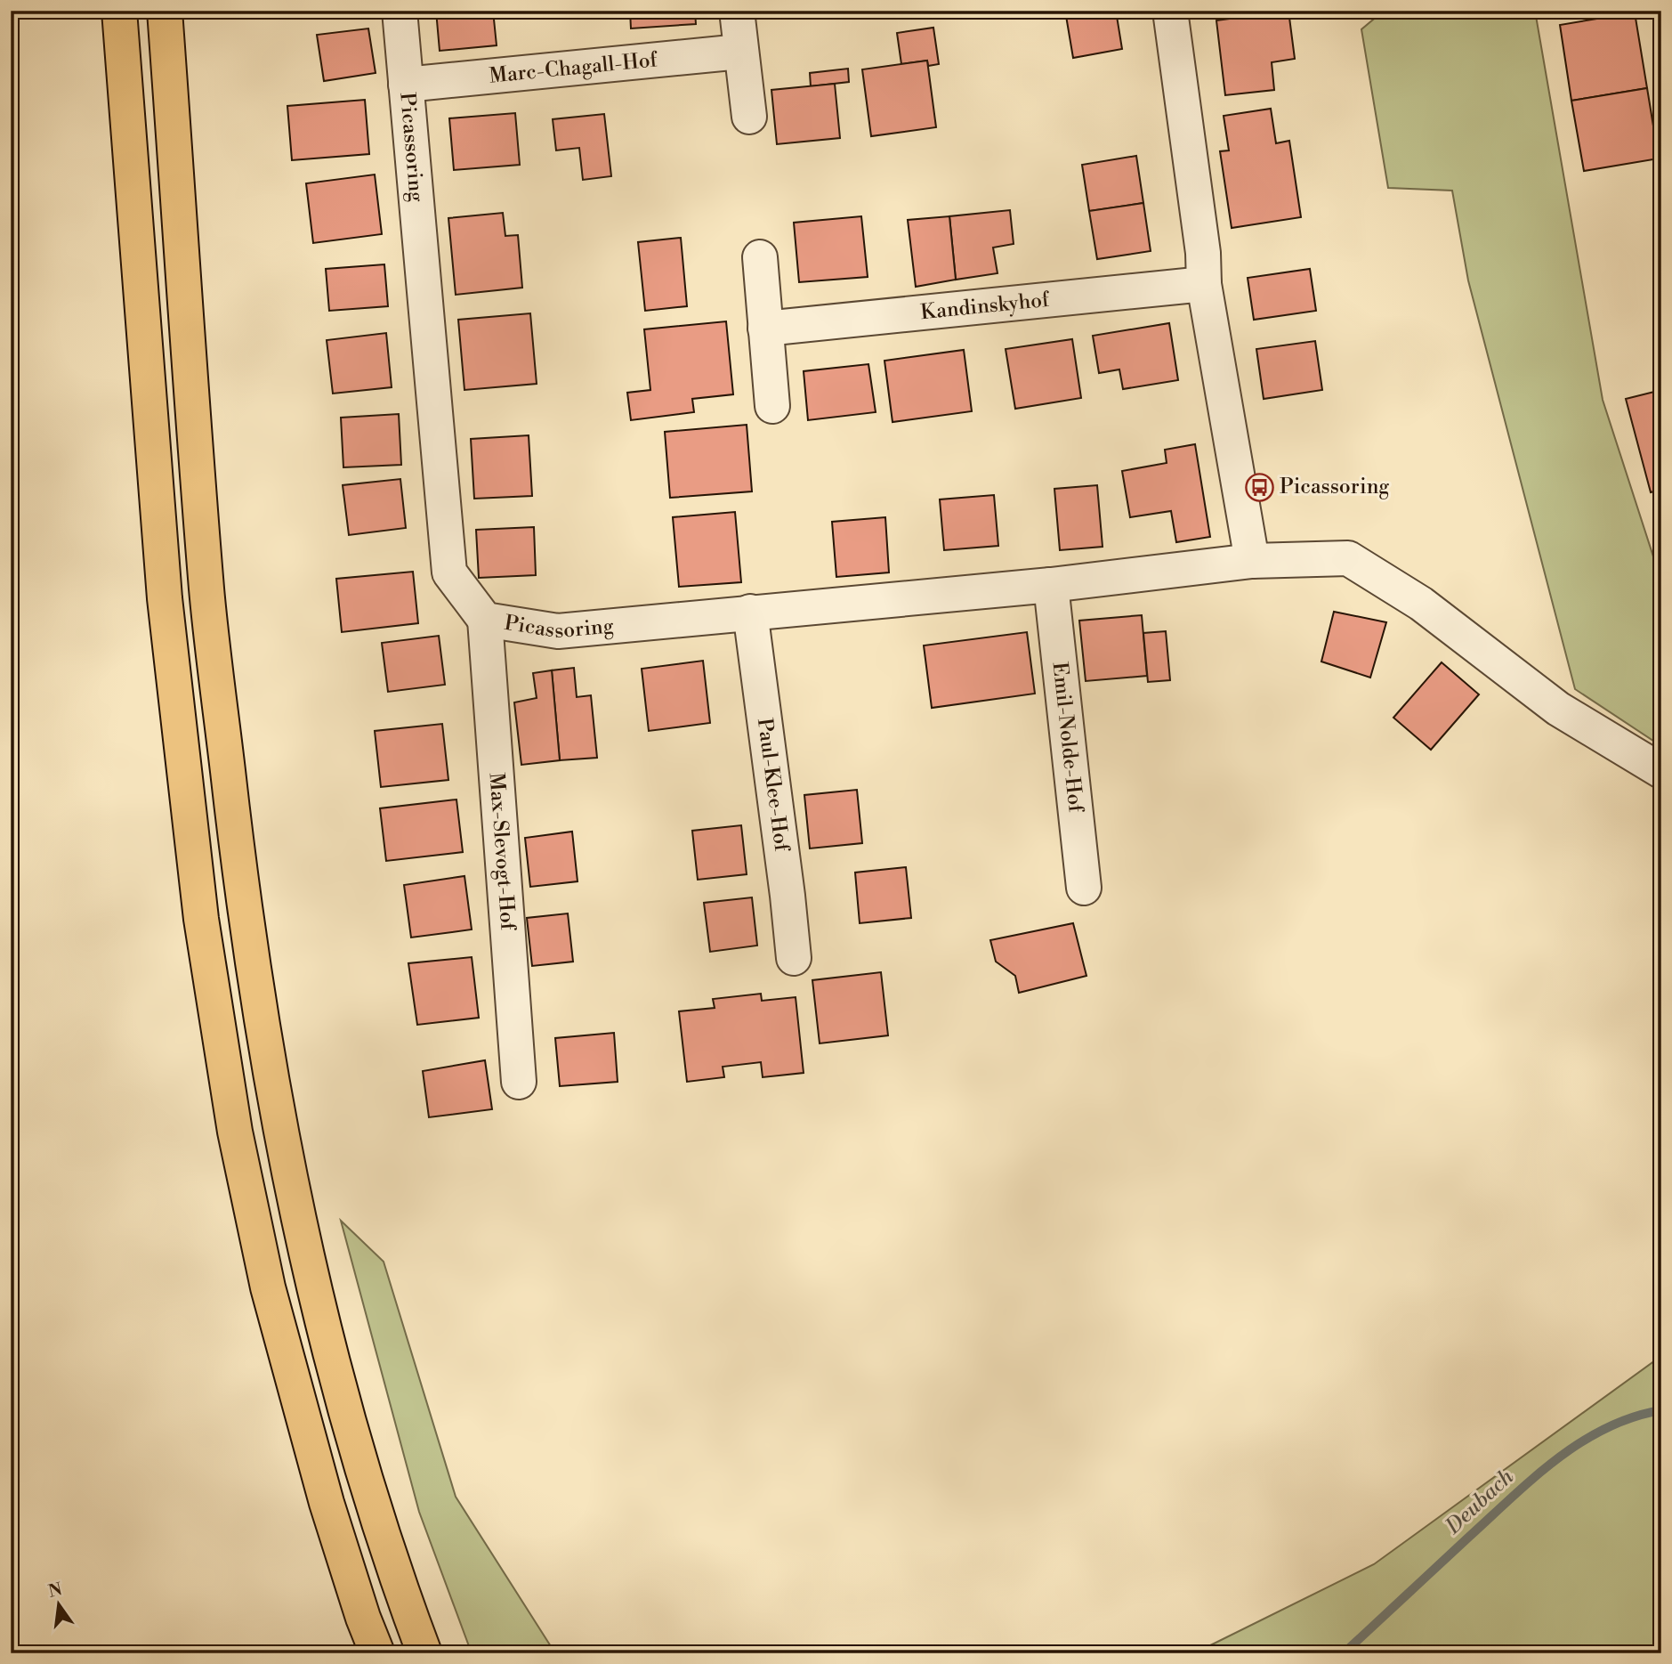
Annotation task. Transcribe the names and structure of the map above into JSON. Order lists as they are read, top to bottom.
{
  "streets": {
    "street": [
      "Marc-Chagall-Hof",
      "Picassoring",
      "Kandinskyhof",
      "Emil-Nolde-Hof",
      "Paul-Klee-Hof",
      "Max-Slevogt-Hof"
    ]
  },
  "crossings": [
    ["Marc-Chagall-Hof", "Picassoring"],
    ["Picassoring", "Emil-Nolde-Hof"],
    ["Picassoring", "Paul-Klee-Hof"],
    ["Picassoring", "Max-Slevogt-Hof"]
  ],
  "water": ["Deubach"],
  "places": {
    "bus stop": ["Picassoring"]
  },
  "north": "top"
}
